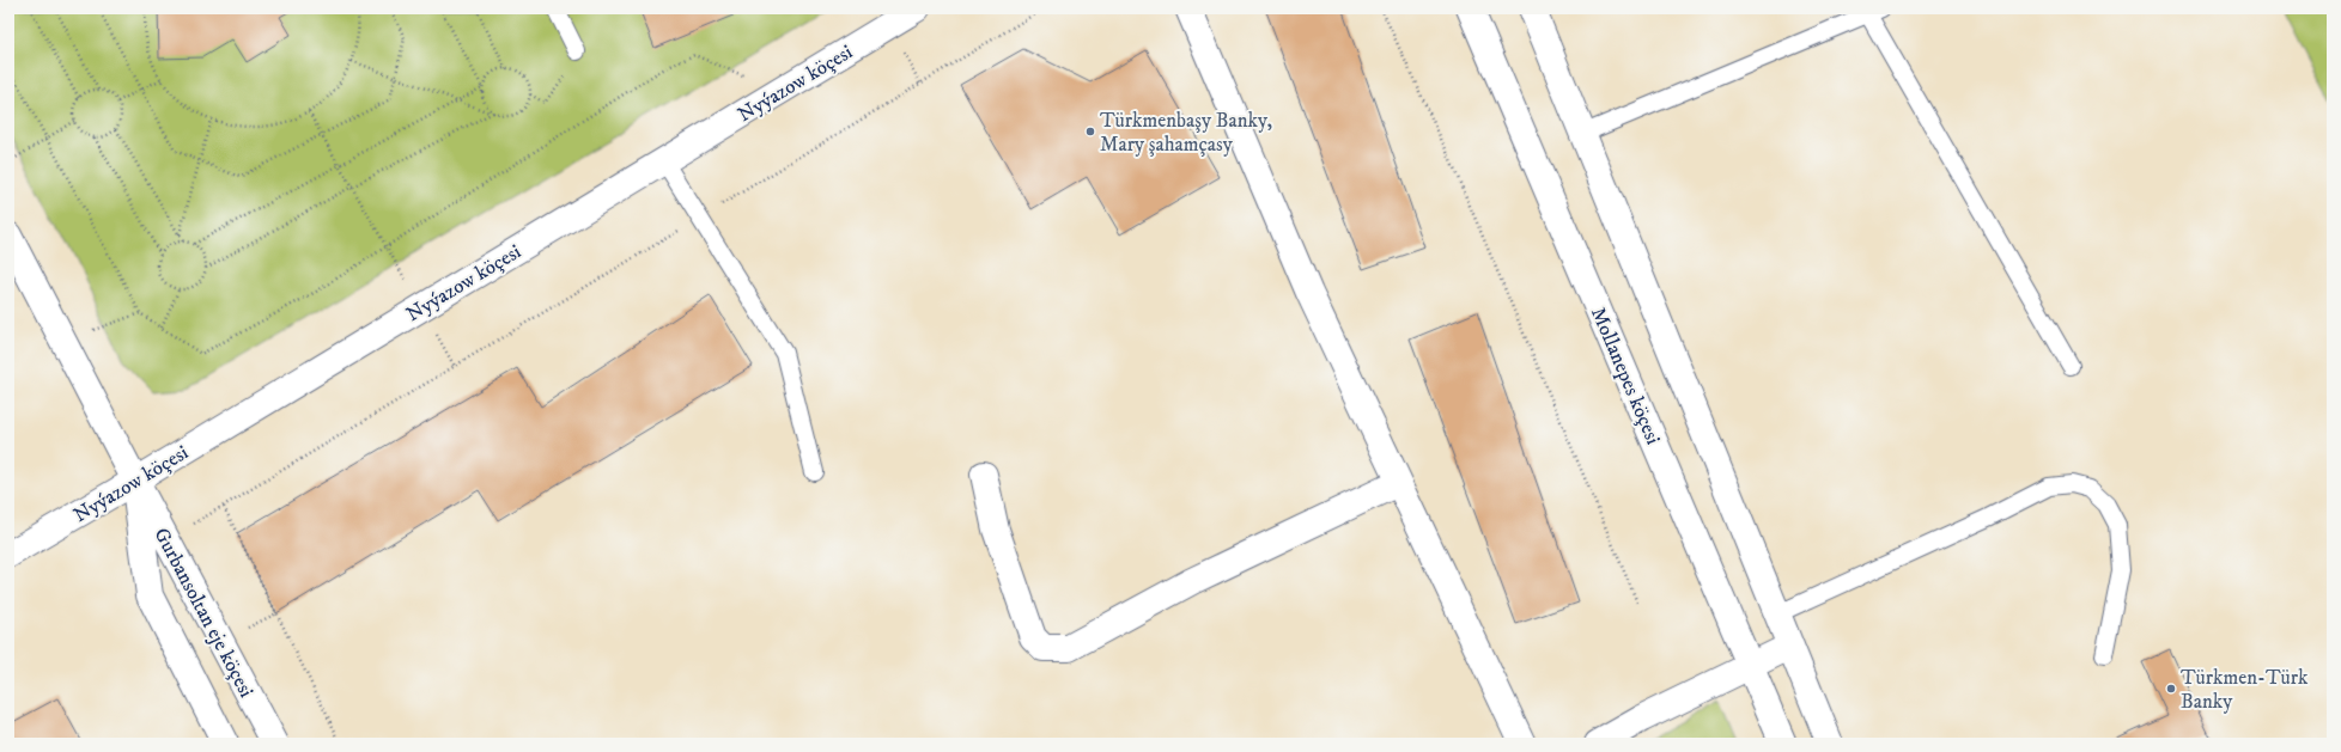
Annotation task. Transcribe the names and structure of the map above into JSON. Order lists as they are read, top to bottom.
{
  "streets": {
    "street": ["Nyýazow köçesi", "Mollanepes köçesi", "Gurbansoltan eje köçesi"]
  },
  "crossings": [
    ["Nyýazow köçesi", "Gurbansoltan eje köçesi"]
  ],
  "places": ["Türkmenbaşy Banky, Mary şahamçasy", "Türkmen-Türk Banky"]
}
